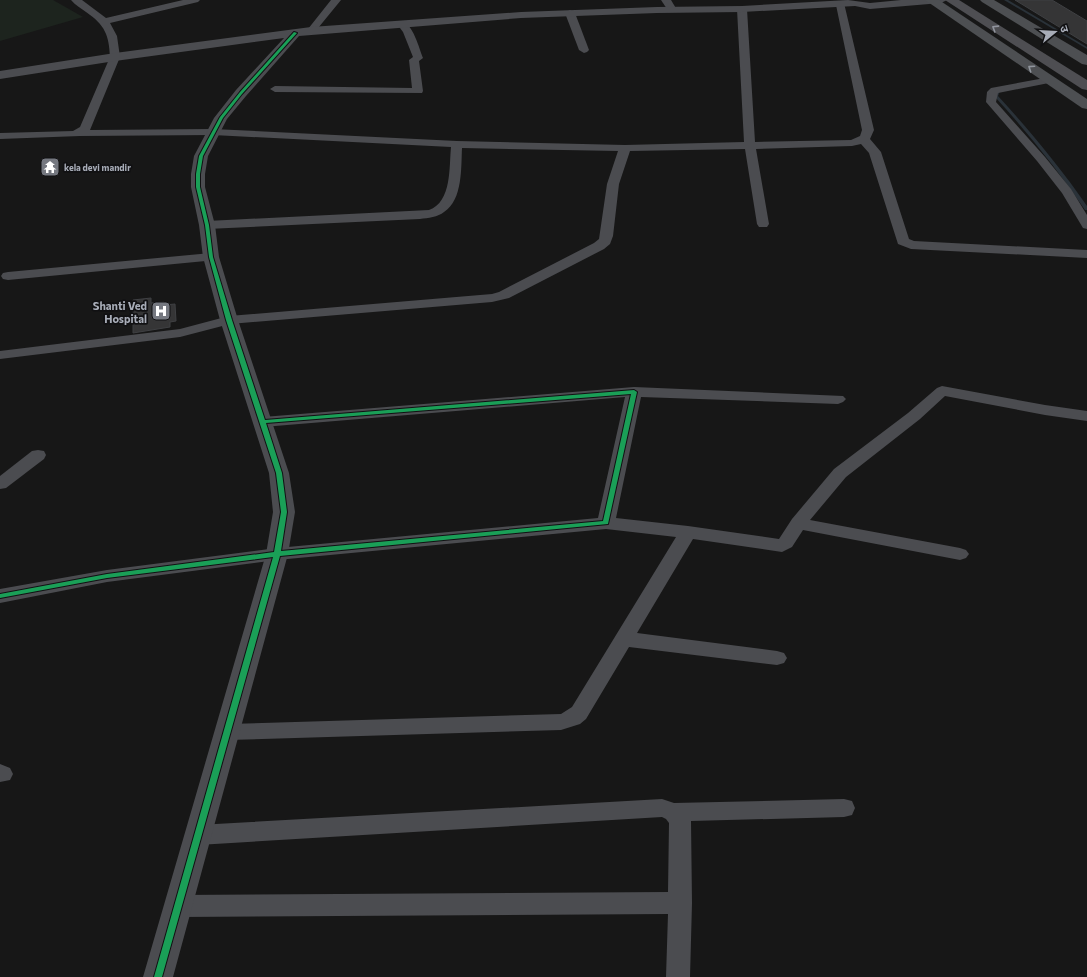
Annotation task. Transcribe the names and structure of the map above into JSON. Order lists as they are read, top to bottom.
{
  "places": {
    "temple": ["kela devi mandir"],
    "hospital": ["Shanti Ved Hospital"]
  },
  "north": "right"
}
